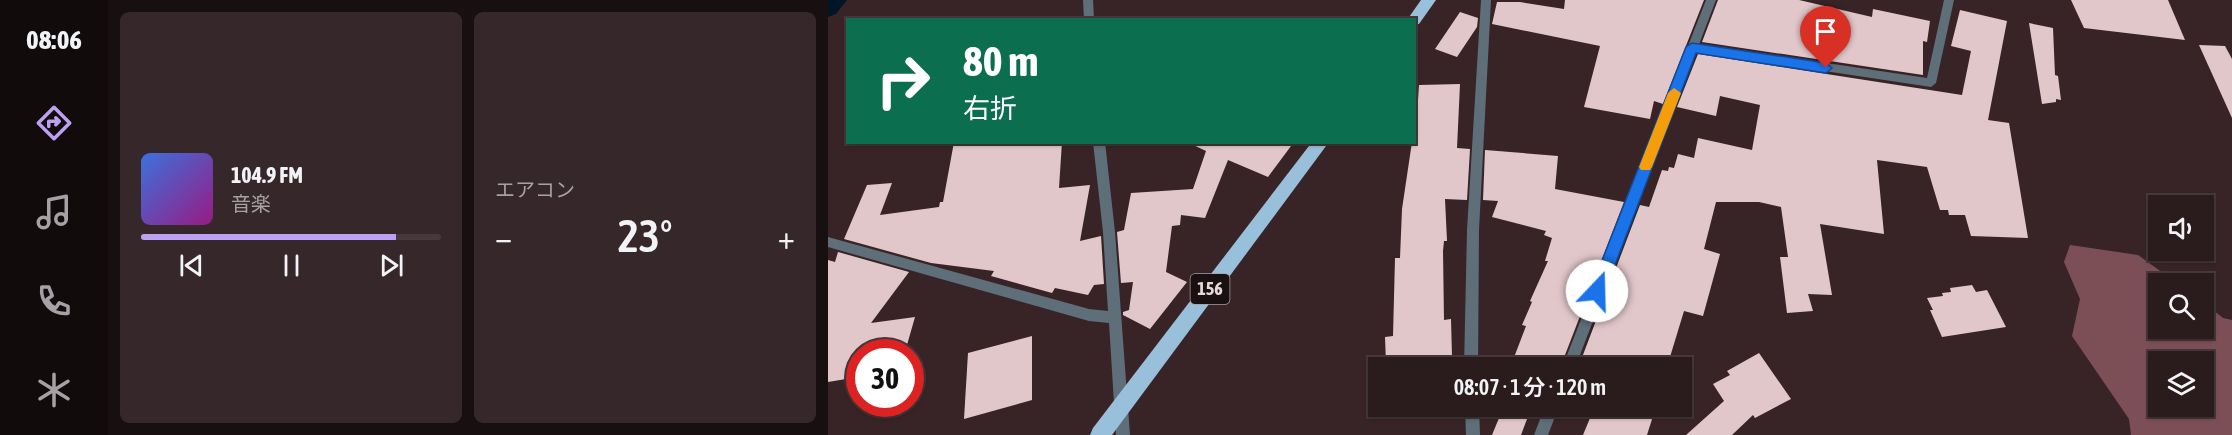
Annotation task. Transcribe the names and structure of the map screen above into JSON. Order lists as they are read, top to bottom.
{
  "streets": {
    "highway": ["156"]
  },
  "page": {
    "tabs": "08:06",
    "tile": "エアコン",
    "turn": ["80 m", "右折"],
    "song": ["104.9 FM", "音楽"],
    "heat": ["−", "23°", "+"],
    "limit": "30",
    "trip": "08:07 · 1 分 · 120 m"
  }
}
